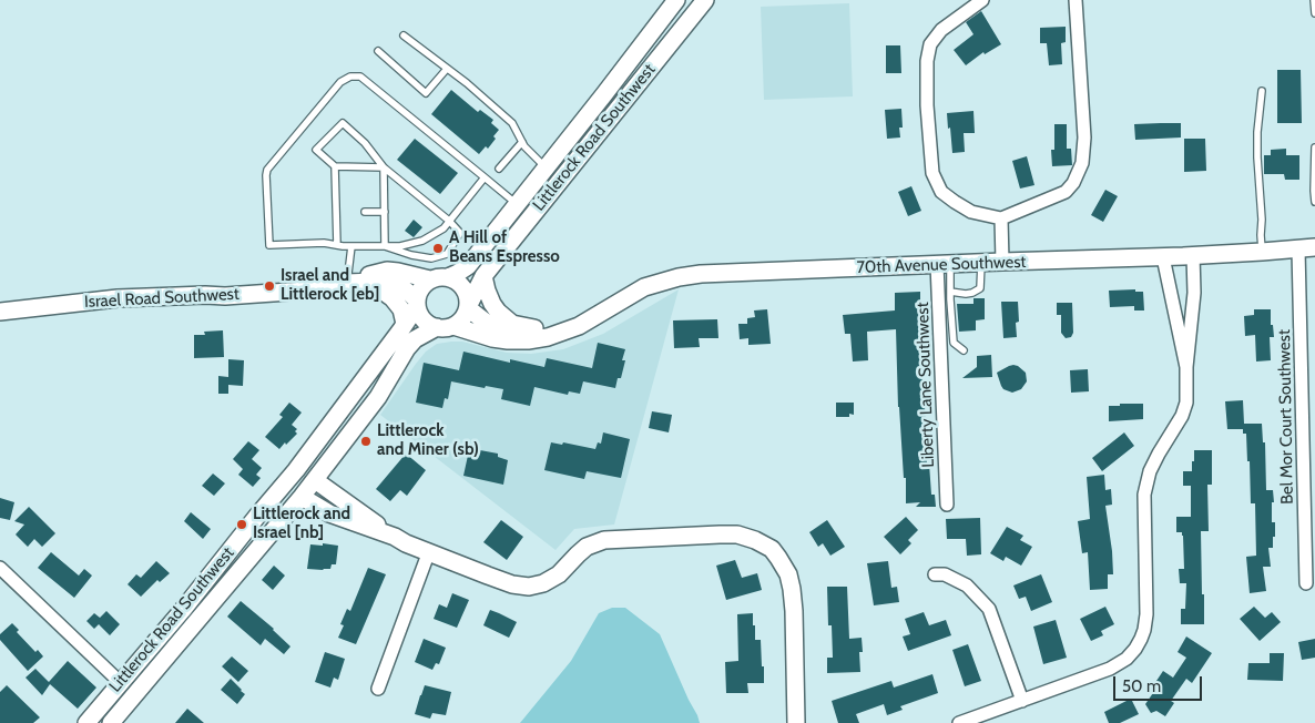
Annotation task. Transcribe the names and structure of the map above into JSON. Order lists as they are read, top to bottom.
{
  "streets": {
    "street": [
      "Littlerock Road Southwest",
      "70th Avenue Southwest",
      "Israel Road Southwest",
      "Liberty Lane Southwest",
      "Bel Mor Court Southwest"
    ]
  },
  "crossings": [
    ["Littlerock Road Southwest", "70th Avenue Southwest"],
    ["Littlerock Road Southwest", "Israel Road Southwest"],
    ["70th Avenue Southwest", "Israel Road Southwest"],
    ["70th Avenue Southwest", "Liberty Lane Southwest"],
    ["70th Avenue Southwest", "Bel Mor Court Southwest"]
  ],
  "places": [
    "A Hill of Beans Espresso",
    "Israel and Littlerock [eb]",
    "Littlerock and Miner (sb)",
    "Littlerock and Israel [nb]"
  ],
  "scale_bar": "50 m"
}
